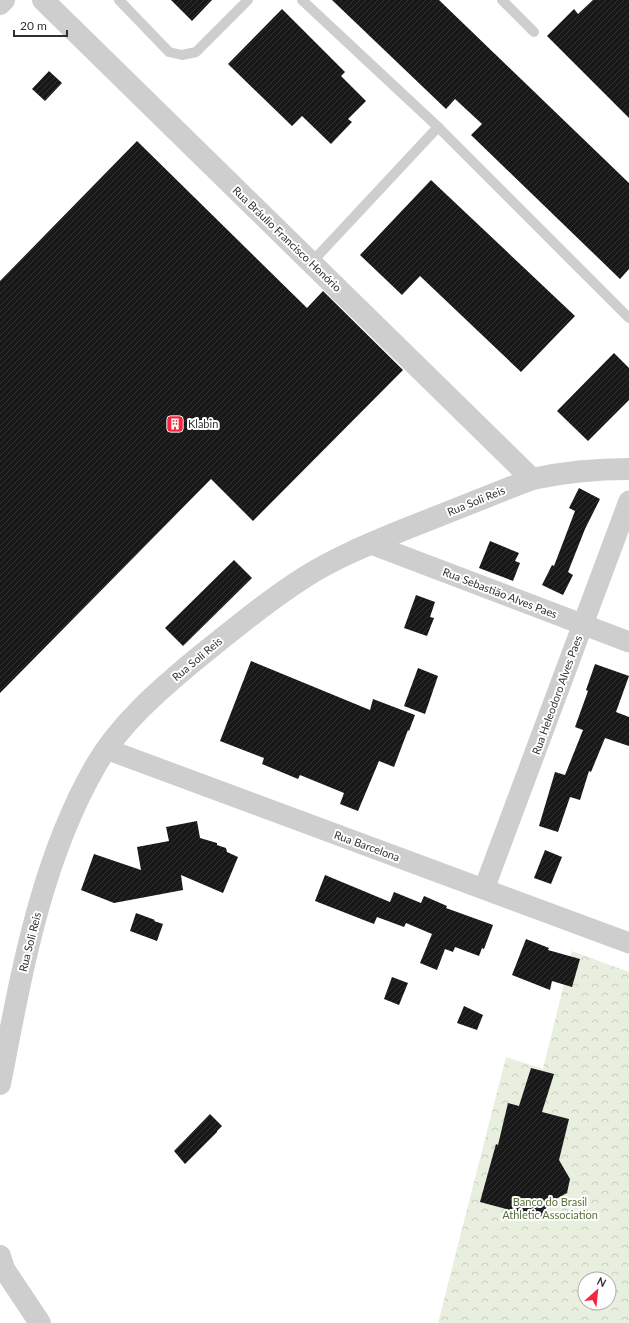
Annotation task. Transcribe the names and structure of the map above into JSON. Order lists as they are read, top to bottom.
{
  "streets": {
    "street": [
      "Rua Bráulio Francisco Honório",
      "Rua Soli Reis",
      "Rua Sebastião Alves Paes",
      "Rua Heleodoro Alves Paes",
      "Rua Barcelona"
    ]
  },
  "crossings": [
    ["Rua Bráulio Francisco Honório", "Rua Soli Reis"],
    ["Rua Soli Reis", "Rua Sebastião Alves Paes"],
    ["Rua Soli Reis", "Rua Barcelona"],
    ["Rua Sebastião Alves Paes", "Rua Heleodoro Alves Paes"],
    ["Rua Heleodoro Alves Paes", "Rua Barcelona"]
  ],
  "parks": ["Banco do Brasil Athletic Association"],
  "places": {
    "building": ["Klabin"]
  },
  "scale_bar": "20 m",
  "north": "top right"
}
